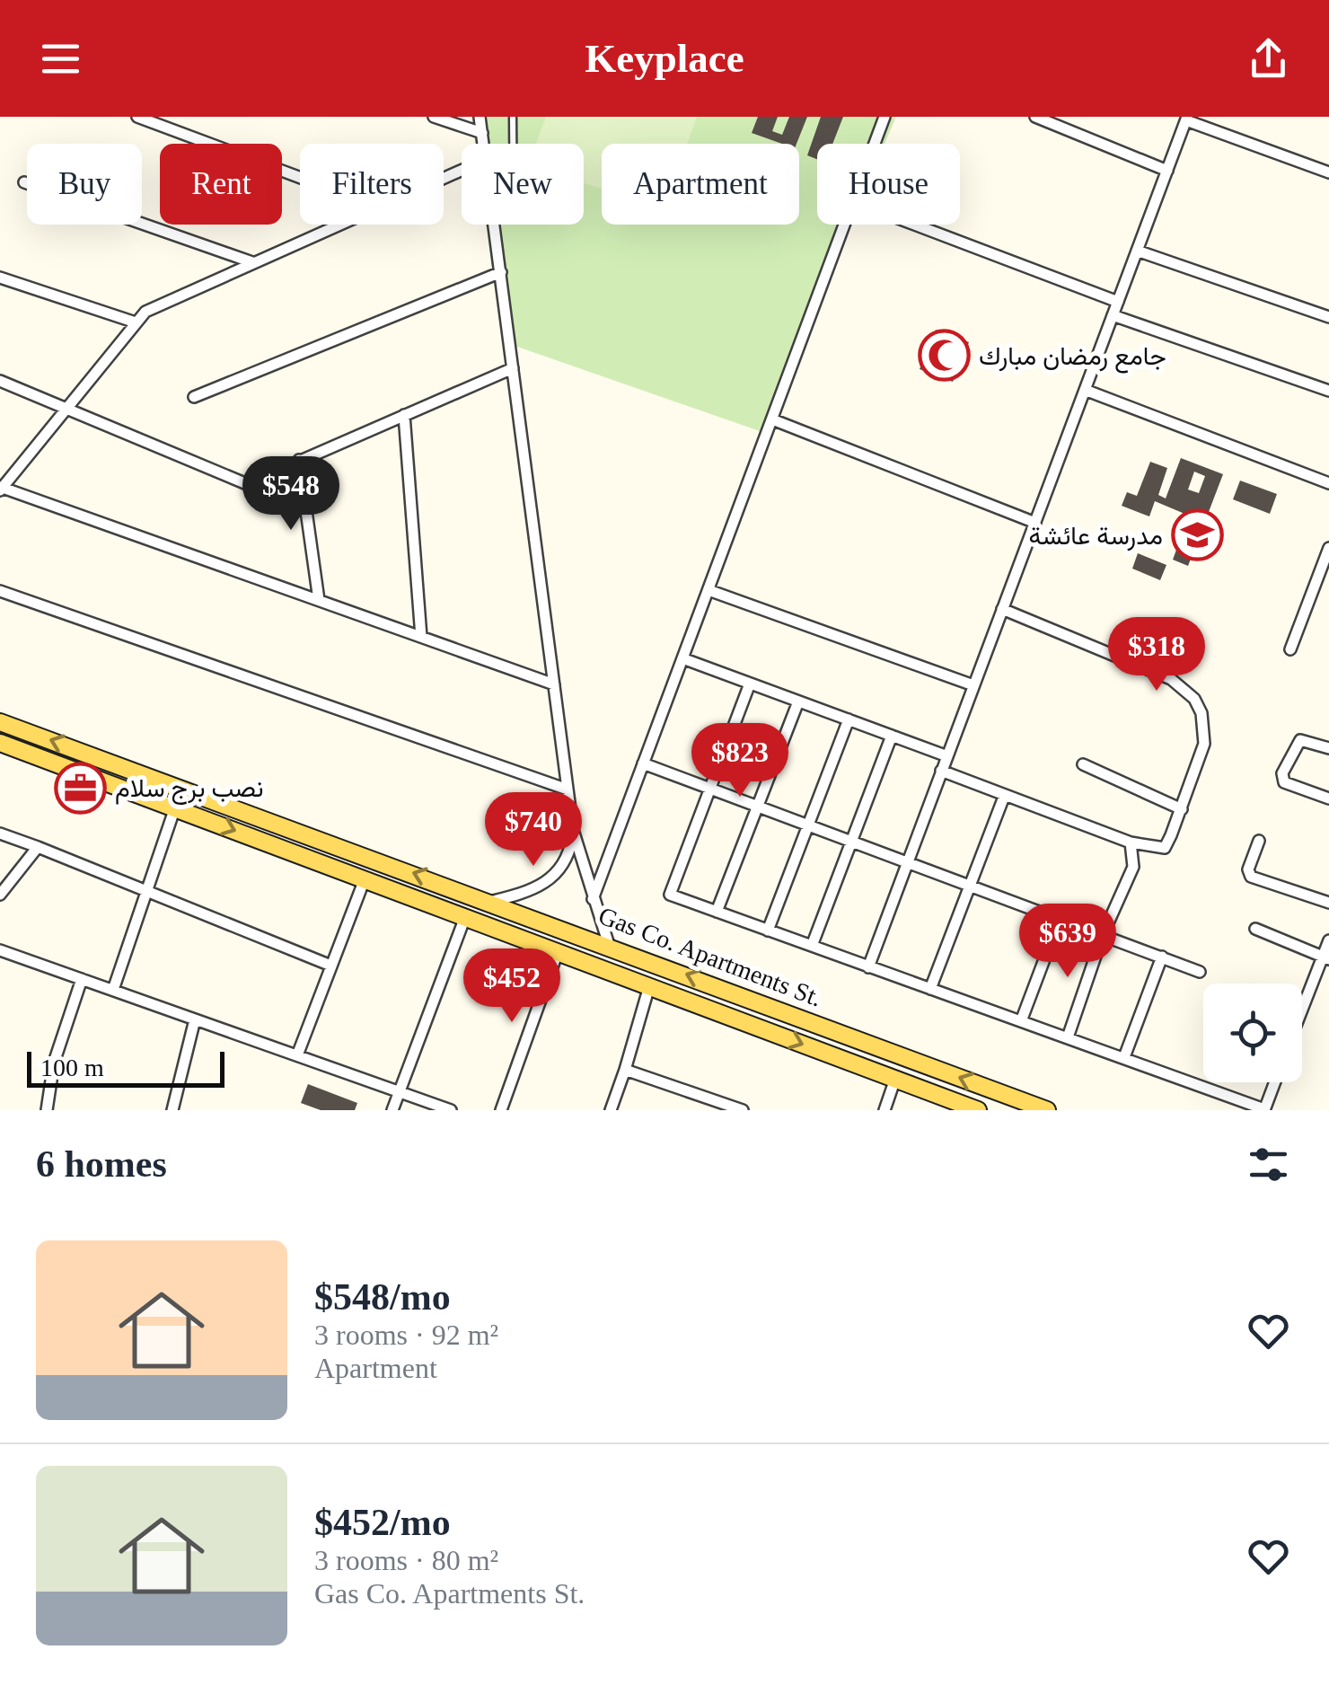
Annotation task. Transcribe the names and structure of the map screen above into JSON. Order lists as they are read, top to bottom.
{
  "streets": {
    "main road": ["Gas Co. Apartments St."]
  },
  "places": {
    "mosque": ["جامع رمضان مبارك"],
    "school or university": ["مدرسة عائشة"],
    "office": ["نصب برج سلام"]
  },
  "scale_bar": "100 m",
  "page": {
    "header": "Keyplace",
    "chip": [
      "Buy",
      "Rent",
      "Filters",
      "New",
      "Apartment",
      "House"
    ],
    "price": [
      "$548",
      "$318",
      "$823",
      "$740",
      "$639",
      "$452"
    ],
    "scale": "100 m",
    "heading": "6 homes",
    "list": [
      {
        "name": "$548/mo",
        "note": "3 rooms · 92 m² · Apartment"
      },
      {
        "name": "$452/mo",
        "note": "3 rooms · 80 m² · Gas Co. Apartments St."
      }
    ]
  }
}
